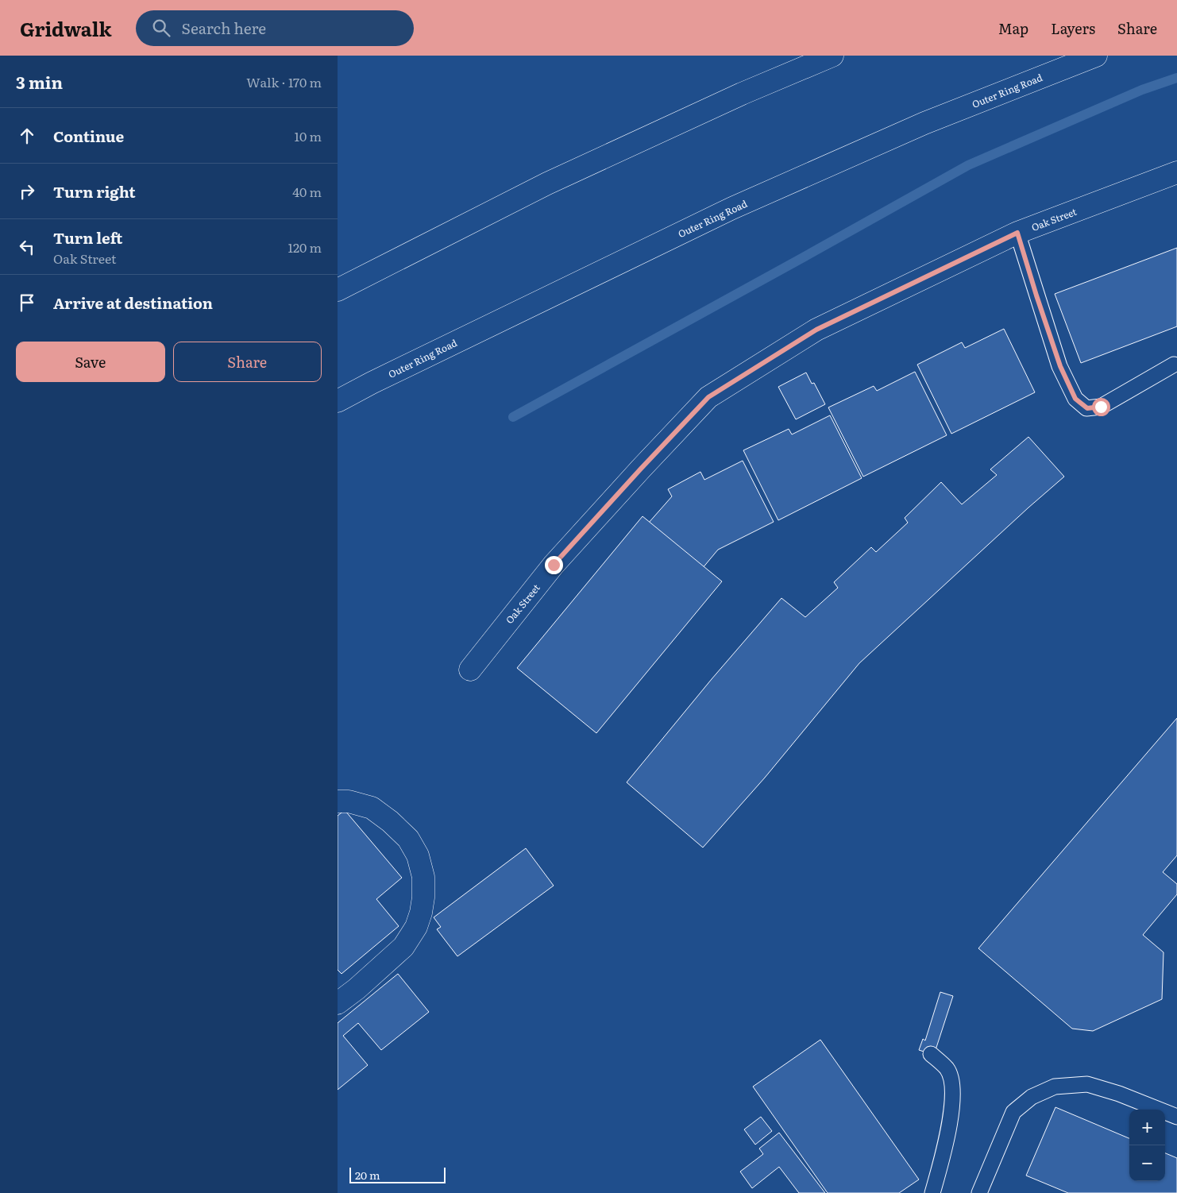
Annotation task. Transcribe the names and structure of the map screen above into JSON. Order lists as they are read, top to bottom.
{
  "streets": {
    "main road": ["Outer Ring Road", "Oak Street"]
  },
  "scale_bar": "20 m",
  "page": {
    "header": "Gridwalk",
    "search": "Search here",
    "nav": ["Map", "Layers", "Share"],
    "heading": ["3 min", "Walk · 170 m"],
    "list": [
      ["Continue", "10 m"],
      ["Turn right", "40 m"],
      ["Turn left", "Oak Street", "120 m"],
      "Arrive at destination"
    ],
    "buttons": ["Save", "Share"],
    "map_buttons": ["+", "−"],
    "scale": "20 m"
  }
}
